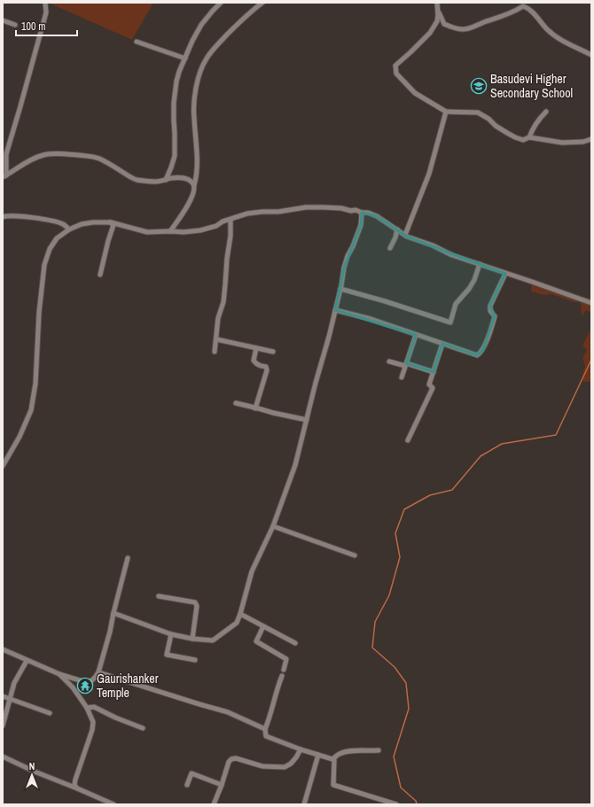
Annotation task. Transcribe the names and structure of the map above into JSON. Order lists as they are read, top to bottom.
{
  "places": {
    "school or university": ["Basudevi Higher Secondary School"],
    "temple": ["Gaurishanker Temple"]
  },
  "scale_bar": "100 m",
  "north": "top"
}
